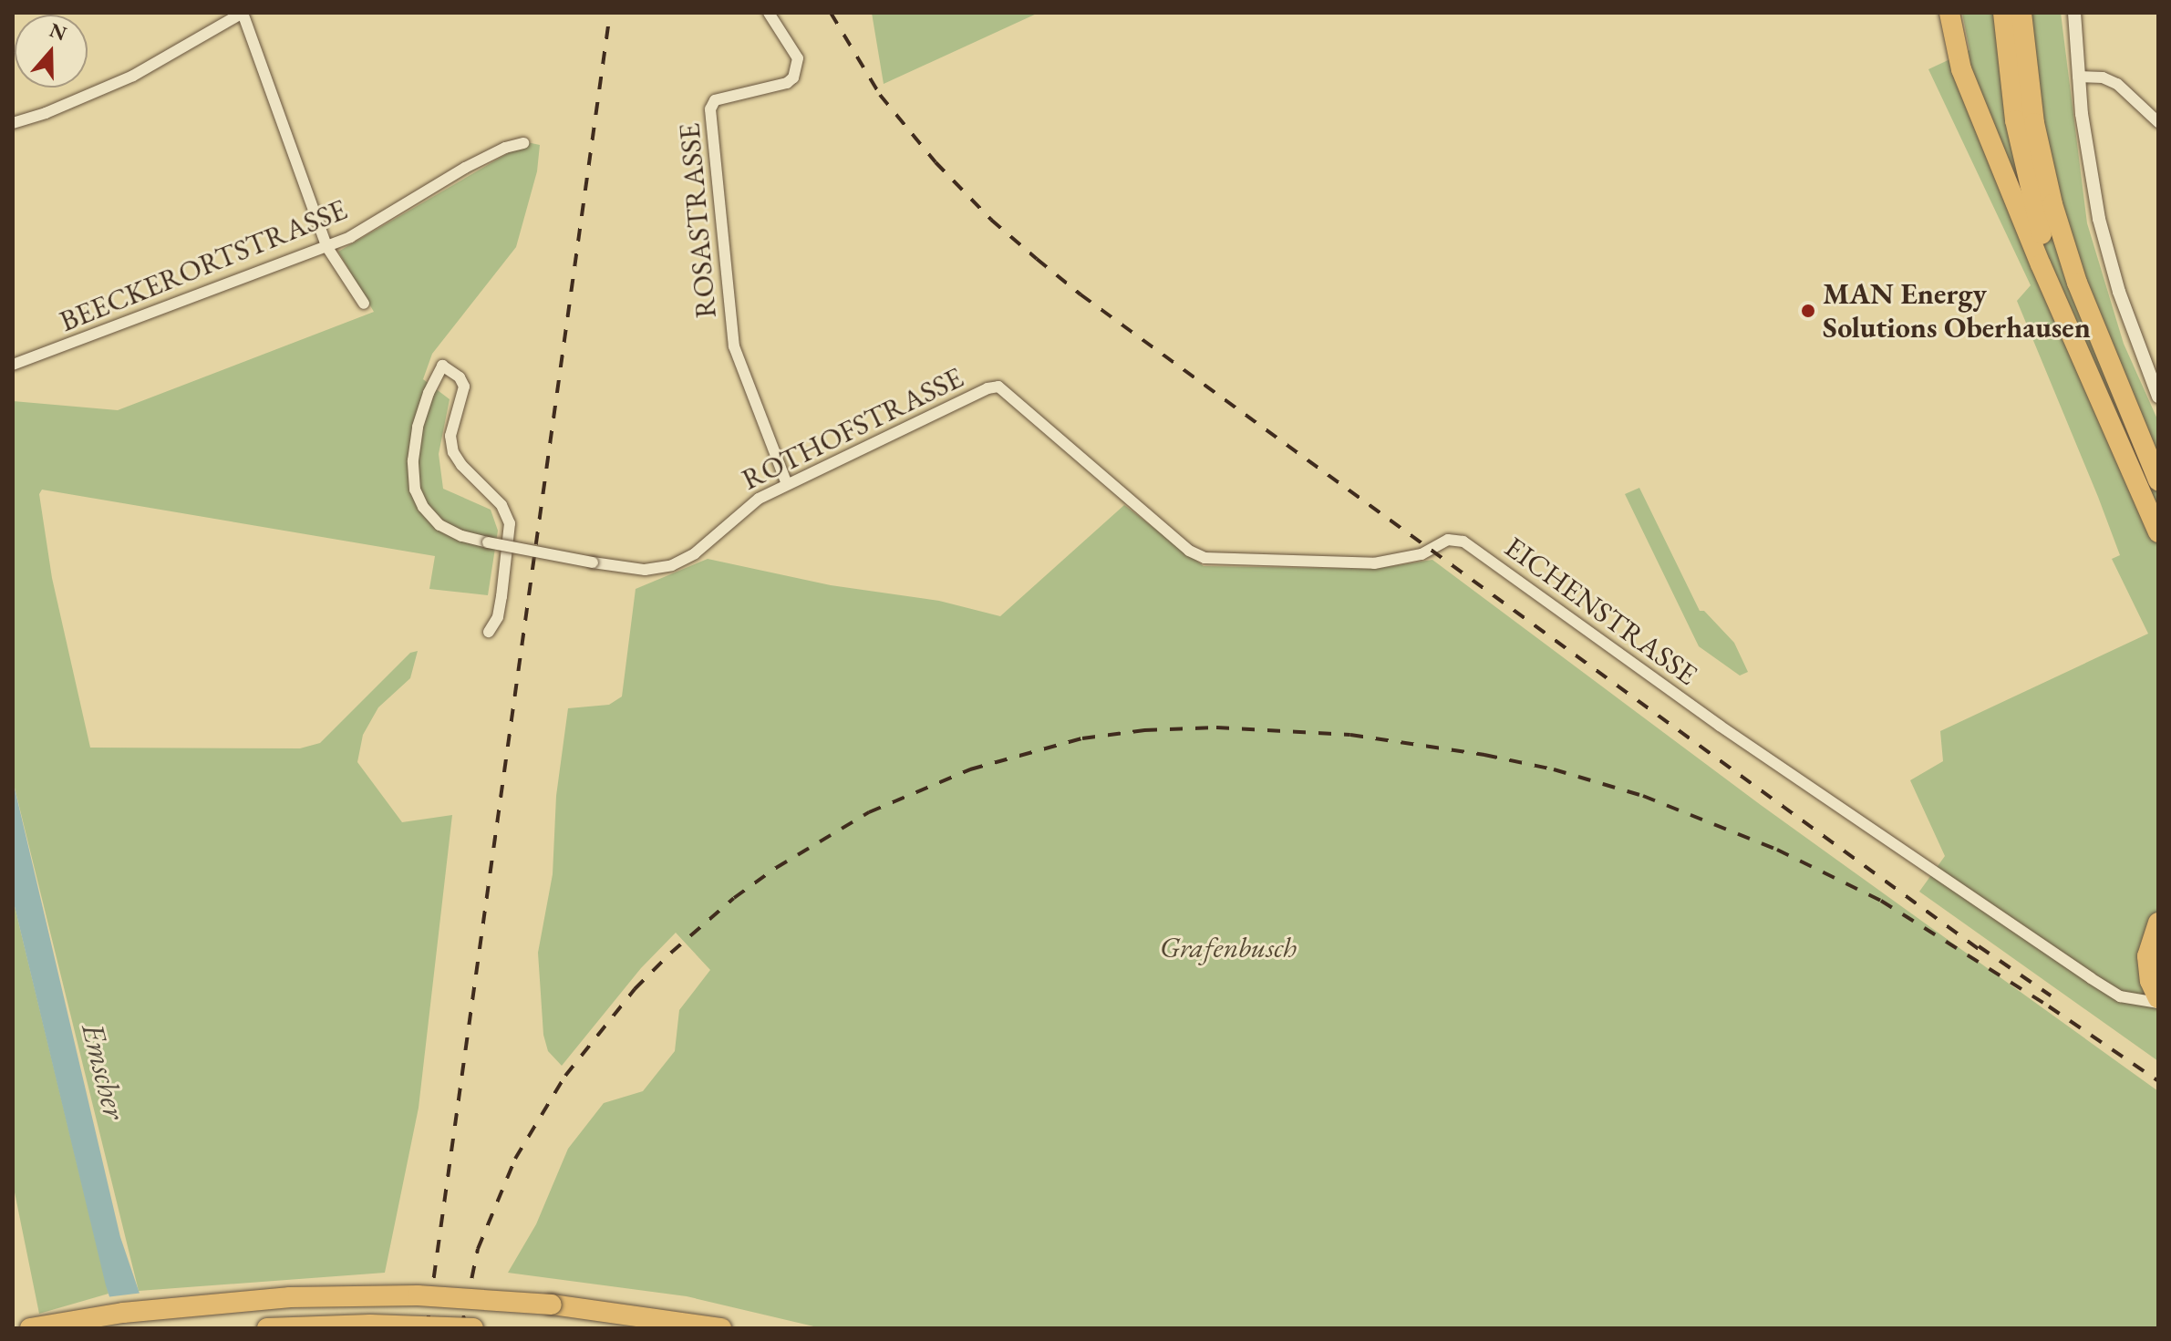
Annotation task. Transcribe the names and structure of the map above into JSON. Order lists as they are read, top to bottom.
{
  "streets": {
    "street": [
      "ROSASTRASSE",
      "BEECKERORTSTRASSE",
      "ROTHOFSTRASSE",
      "EICHENSTRASSE"
    ]
  },
  "crossings": [
    ["ROSASTRASSE", "ROTHOFSTRASSE"],
    ["ROTHOFSTRASSE", "EICHENSTRASSE"]
  ],
  "water": ["Emscher"],
  "parks": ["Grafenbusch"],
  "places": ["MAN Energy Solutions Oberhausen"],
  "north": "top"
}
